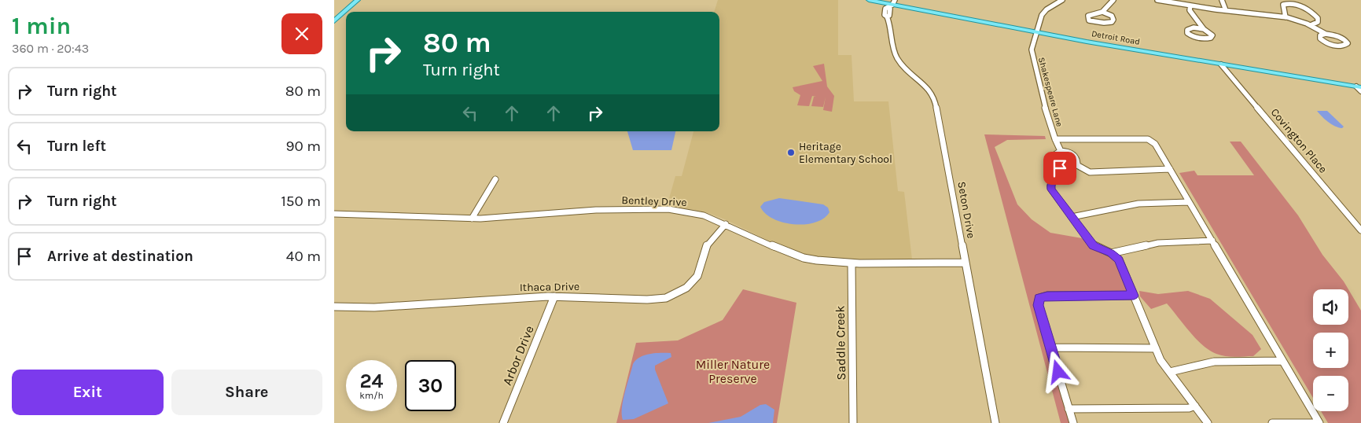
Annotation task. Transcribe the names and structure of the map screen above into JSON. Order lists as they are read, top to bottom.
{
  "streets": {
    "main road": ["Detroit Road"],
    "street": [
      "Shakespeare Lane",
      "Covington Place",
      "Bentley Drive",
      "Seton Drive",
      "Ithaca Drive",
      "Saddle Creek",
      "Arbor Drive"
    ]
  },
  "crossings": [
    ["Detroit Road", "Shakespeare Lane"],
    ["Detroit Road", "Covington Place"],
    ["Detroit Road", "Seton Drive"],
    ["Bentley Drive", "Seton Drive"],
    ["Bentley Drive", "Ithaca Drive"],
    ["Bentley Drive", "Saddle Creek"],
    ["Ithaca Drive", "Arbor Drive"]
  ],
  "parks": ["Miller Nature Preserve"],
  "places": ["Heritage Elementary School"],
  "page": {
    "heading": ["1 min", "360 m · 20:43"],
    "turn": ["80 m", "Turn right"],
    "list": [
      {
        "name": "Turn right",
        "value": "80 m"
      },
      {
        "name": "Turn left",
        "value": "90 m"
      },
      {
        "name": "Turn right",
        "value": "150 m"
      },
      {
        "name": "Arrive at destination",
        "value": "40 m"
      }
    ],
    "map_buttons": ["+", "−"],
    "speed": "24 km/h",
    "limit": "30",
    "buttons": ["Exit", "Share"]
  }
}
